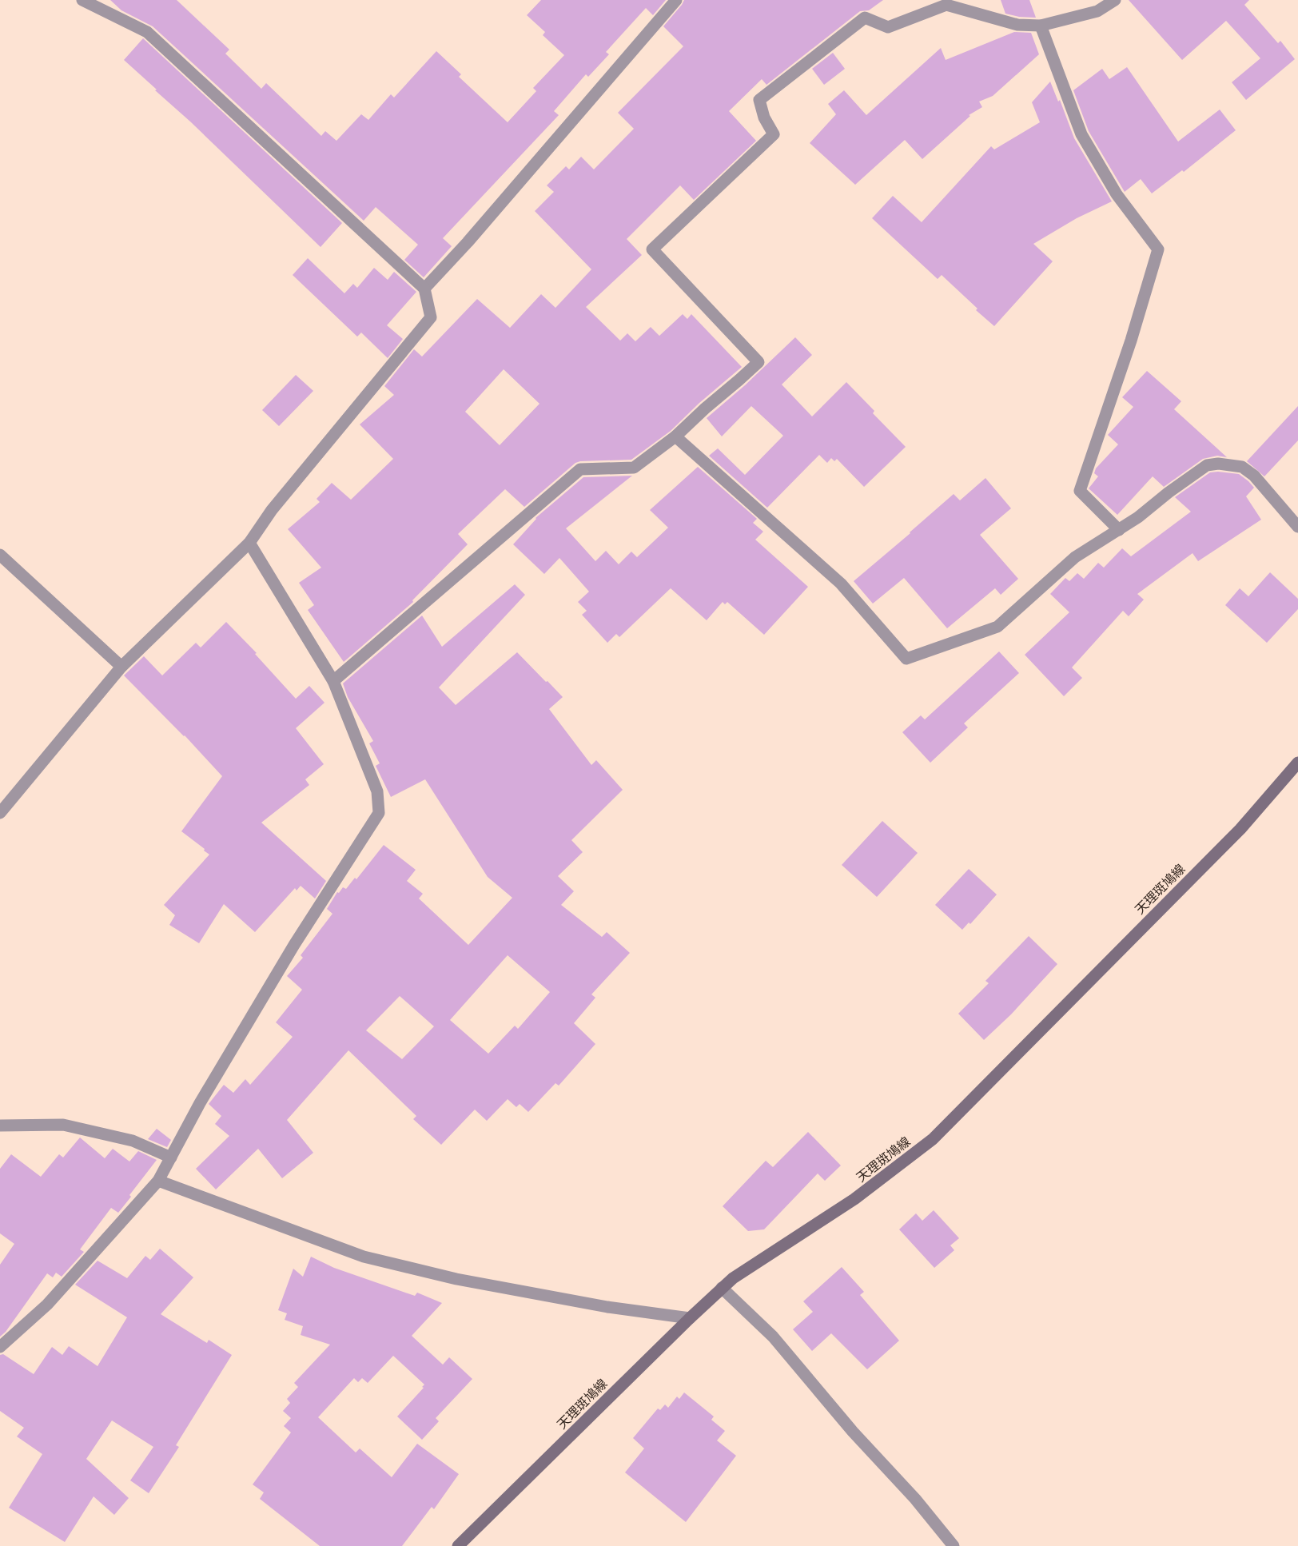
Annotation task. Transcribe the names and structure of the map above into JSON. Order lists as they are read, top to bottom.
{
  "streets": {
    "main road": ["天理斑鳩線"]
  }
}
